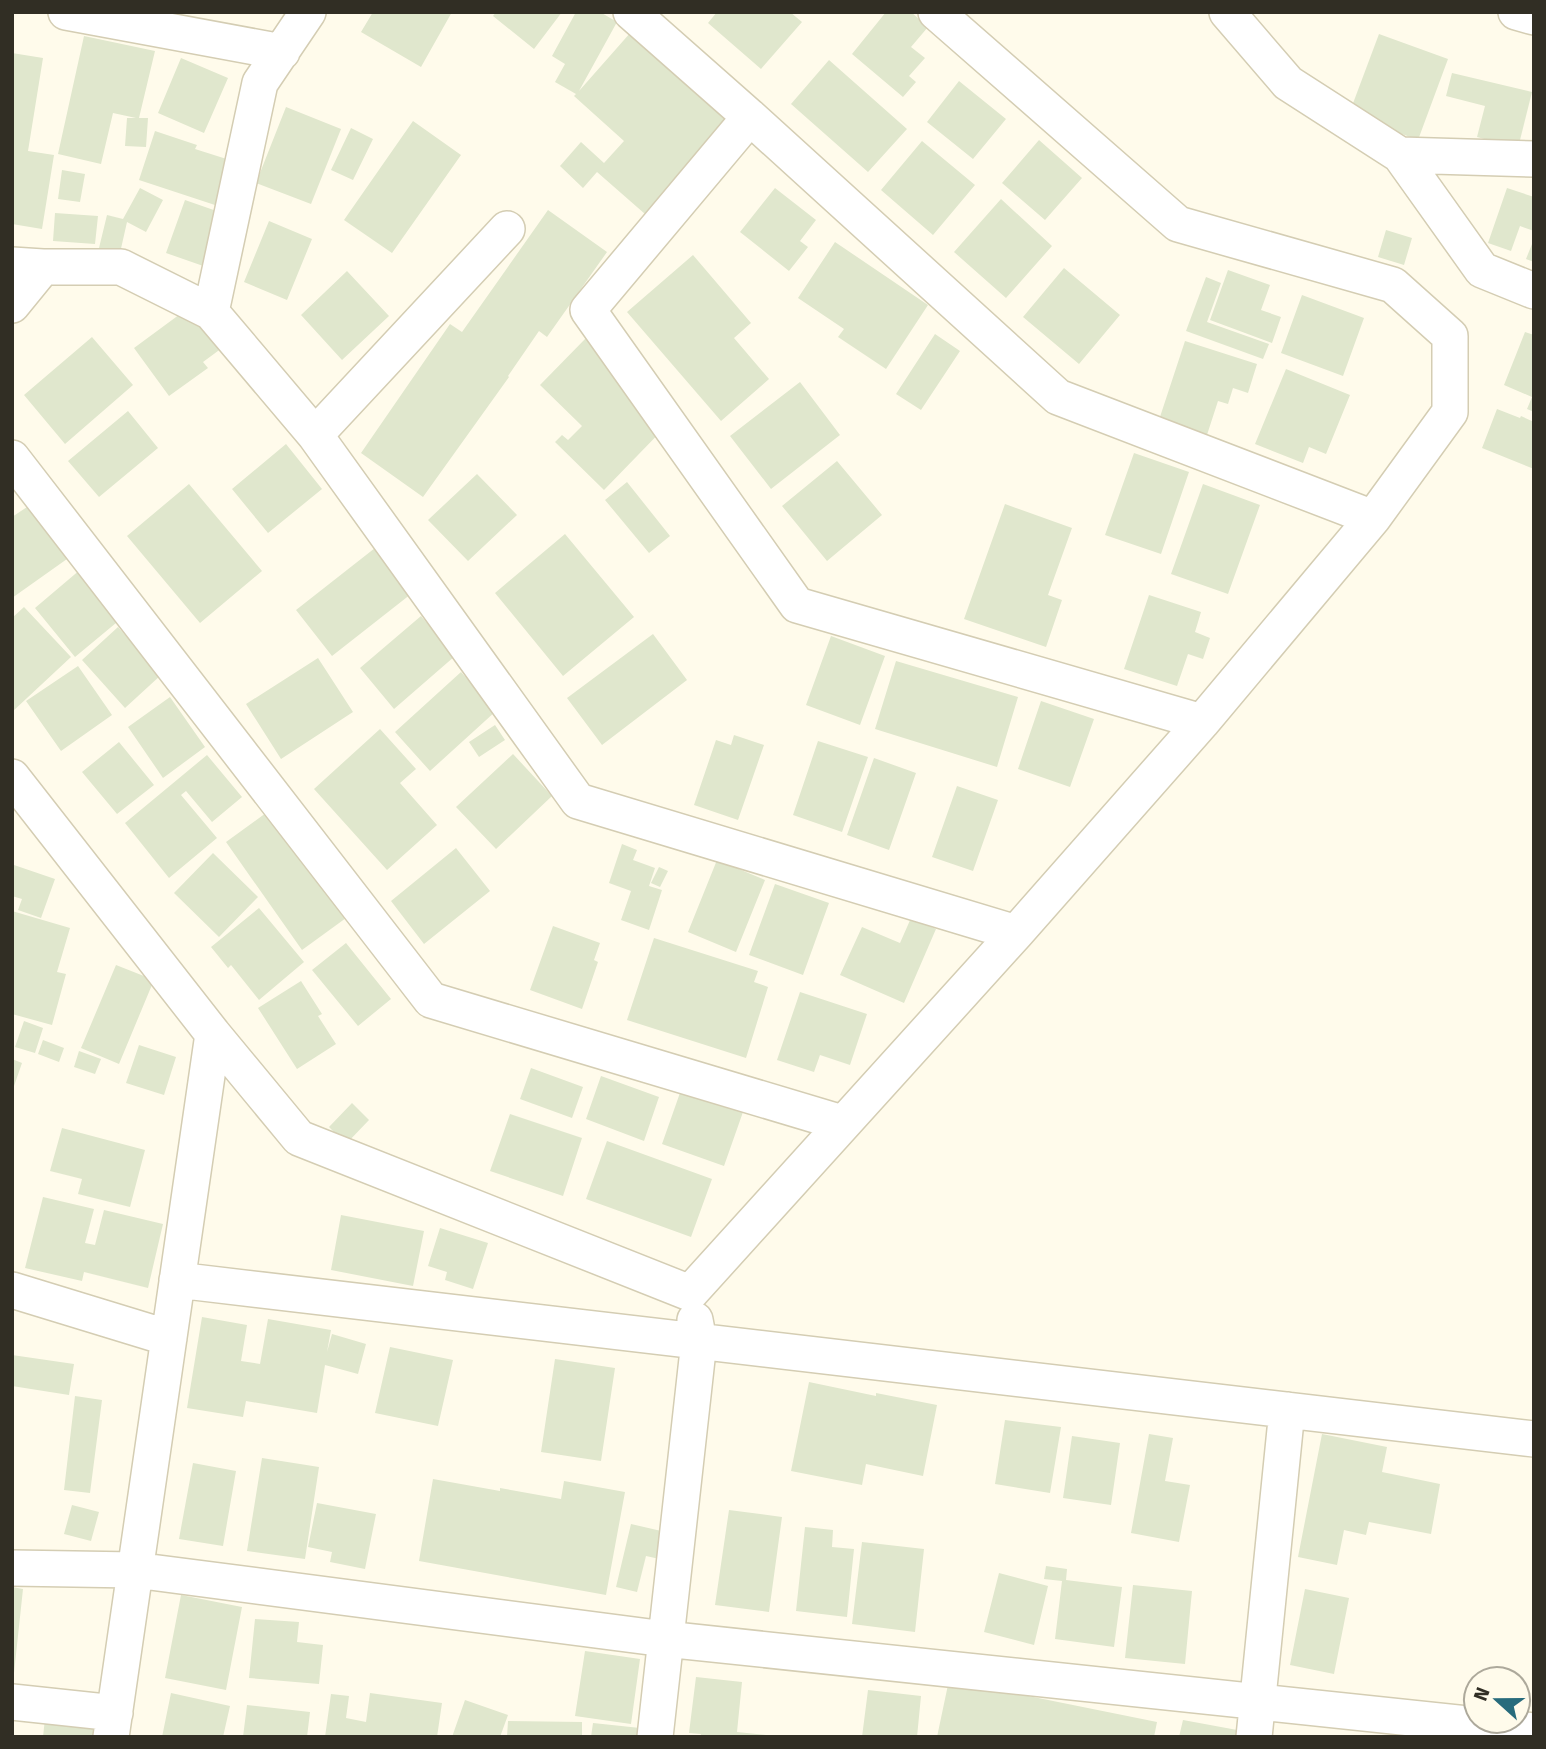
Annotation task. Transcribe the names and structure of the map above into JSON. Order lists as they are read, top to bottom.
{
  "north": "left"
}
